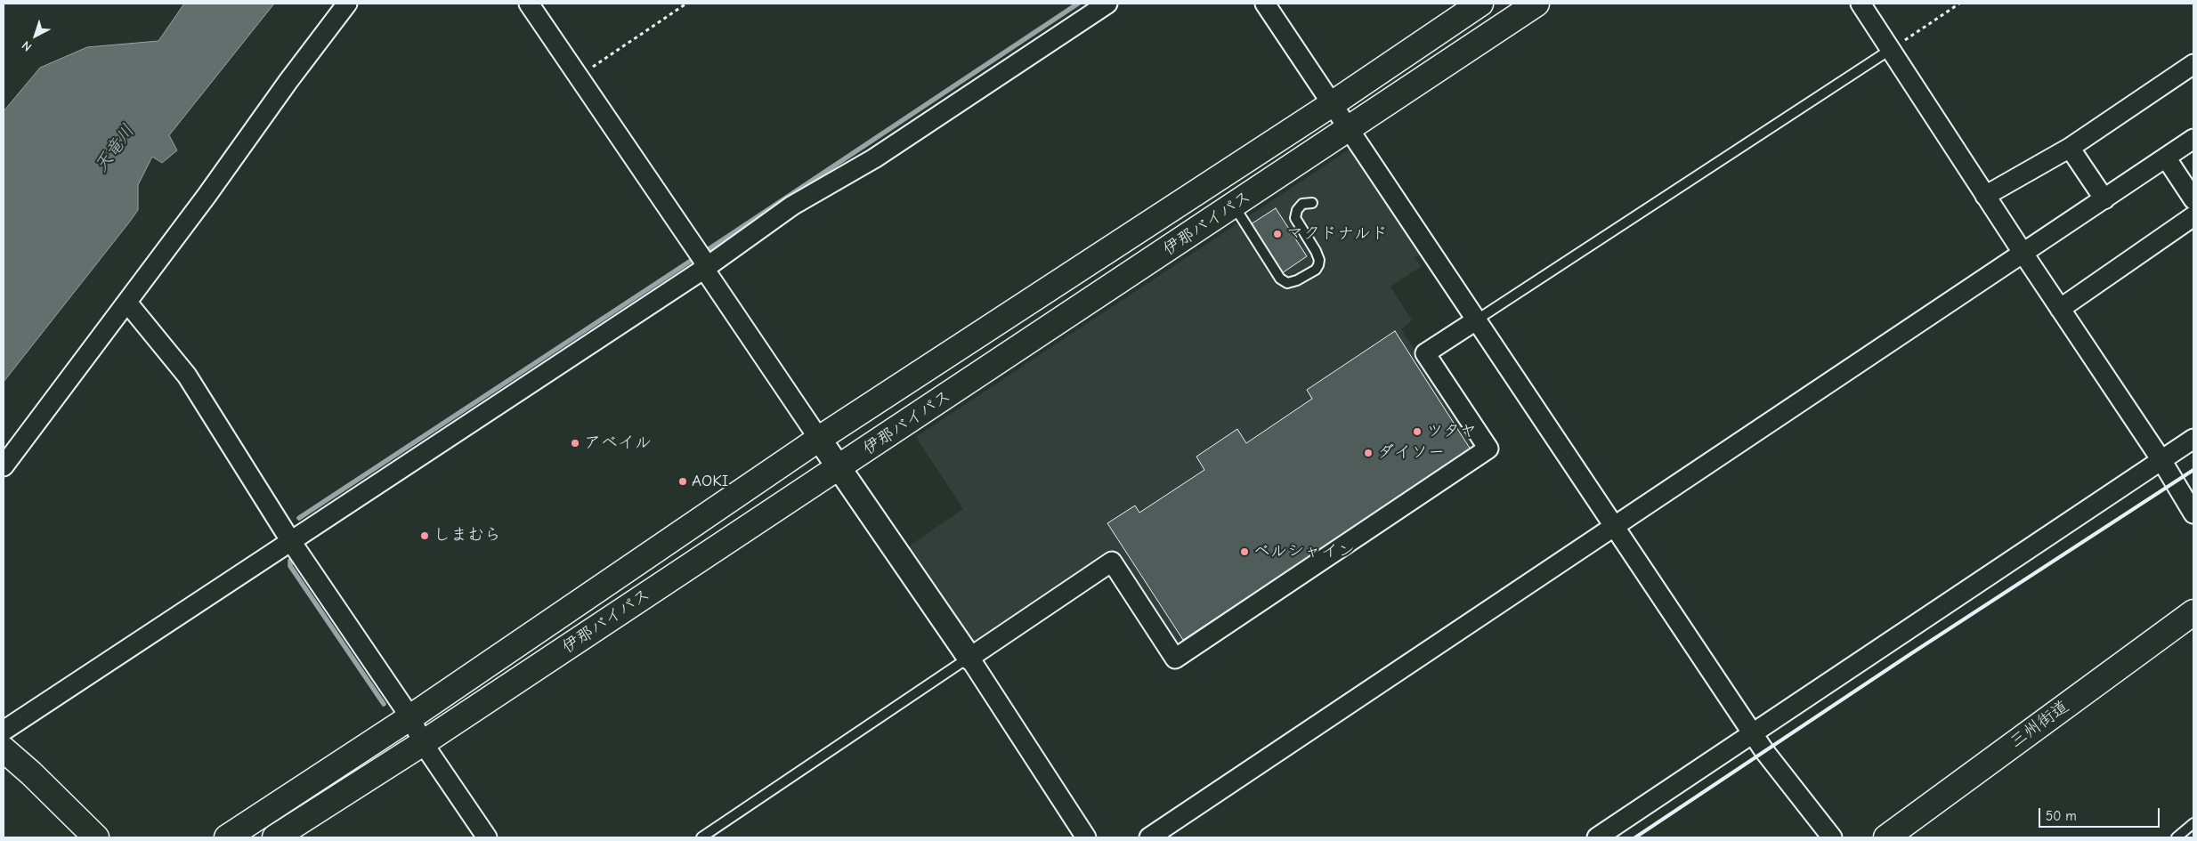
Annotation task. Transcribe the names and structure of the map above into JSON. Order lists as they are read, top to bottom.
{
  "streets": {
    "main road": ["伊那バイパス", "三州街道"]
  },
  "water": ["天竜川"],
  "places": [
    "マクドナルド",
    "ツタヤ",
    "アベイル",
    "ダイソー",
    "AOKI",
    "しまむら",
    "ベルシャイン"
  ],
  "scale_bar": "50 m",
  "north": "bottom left"
}
